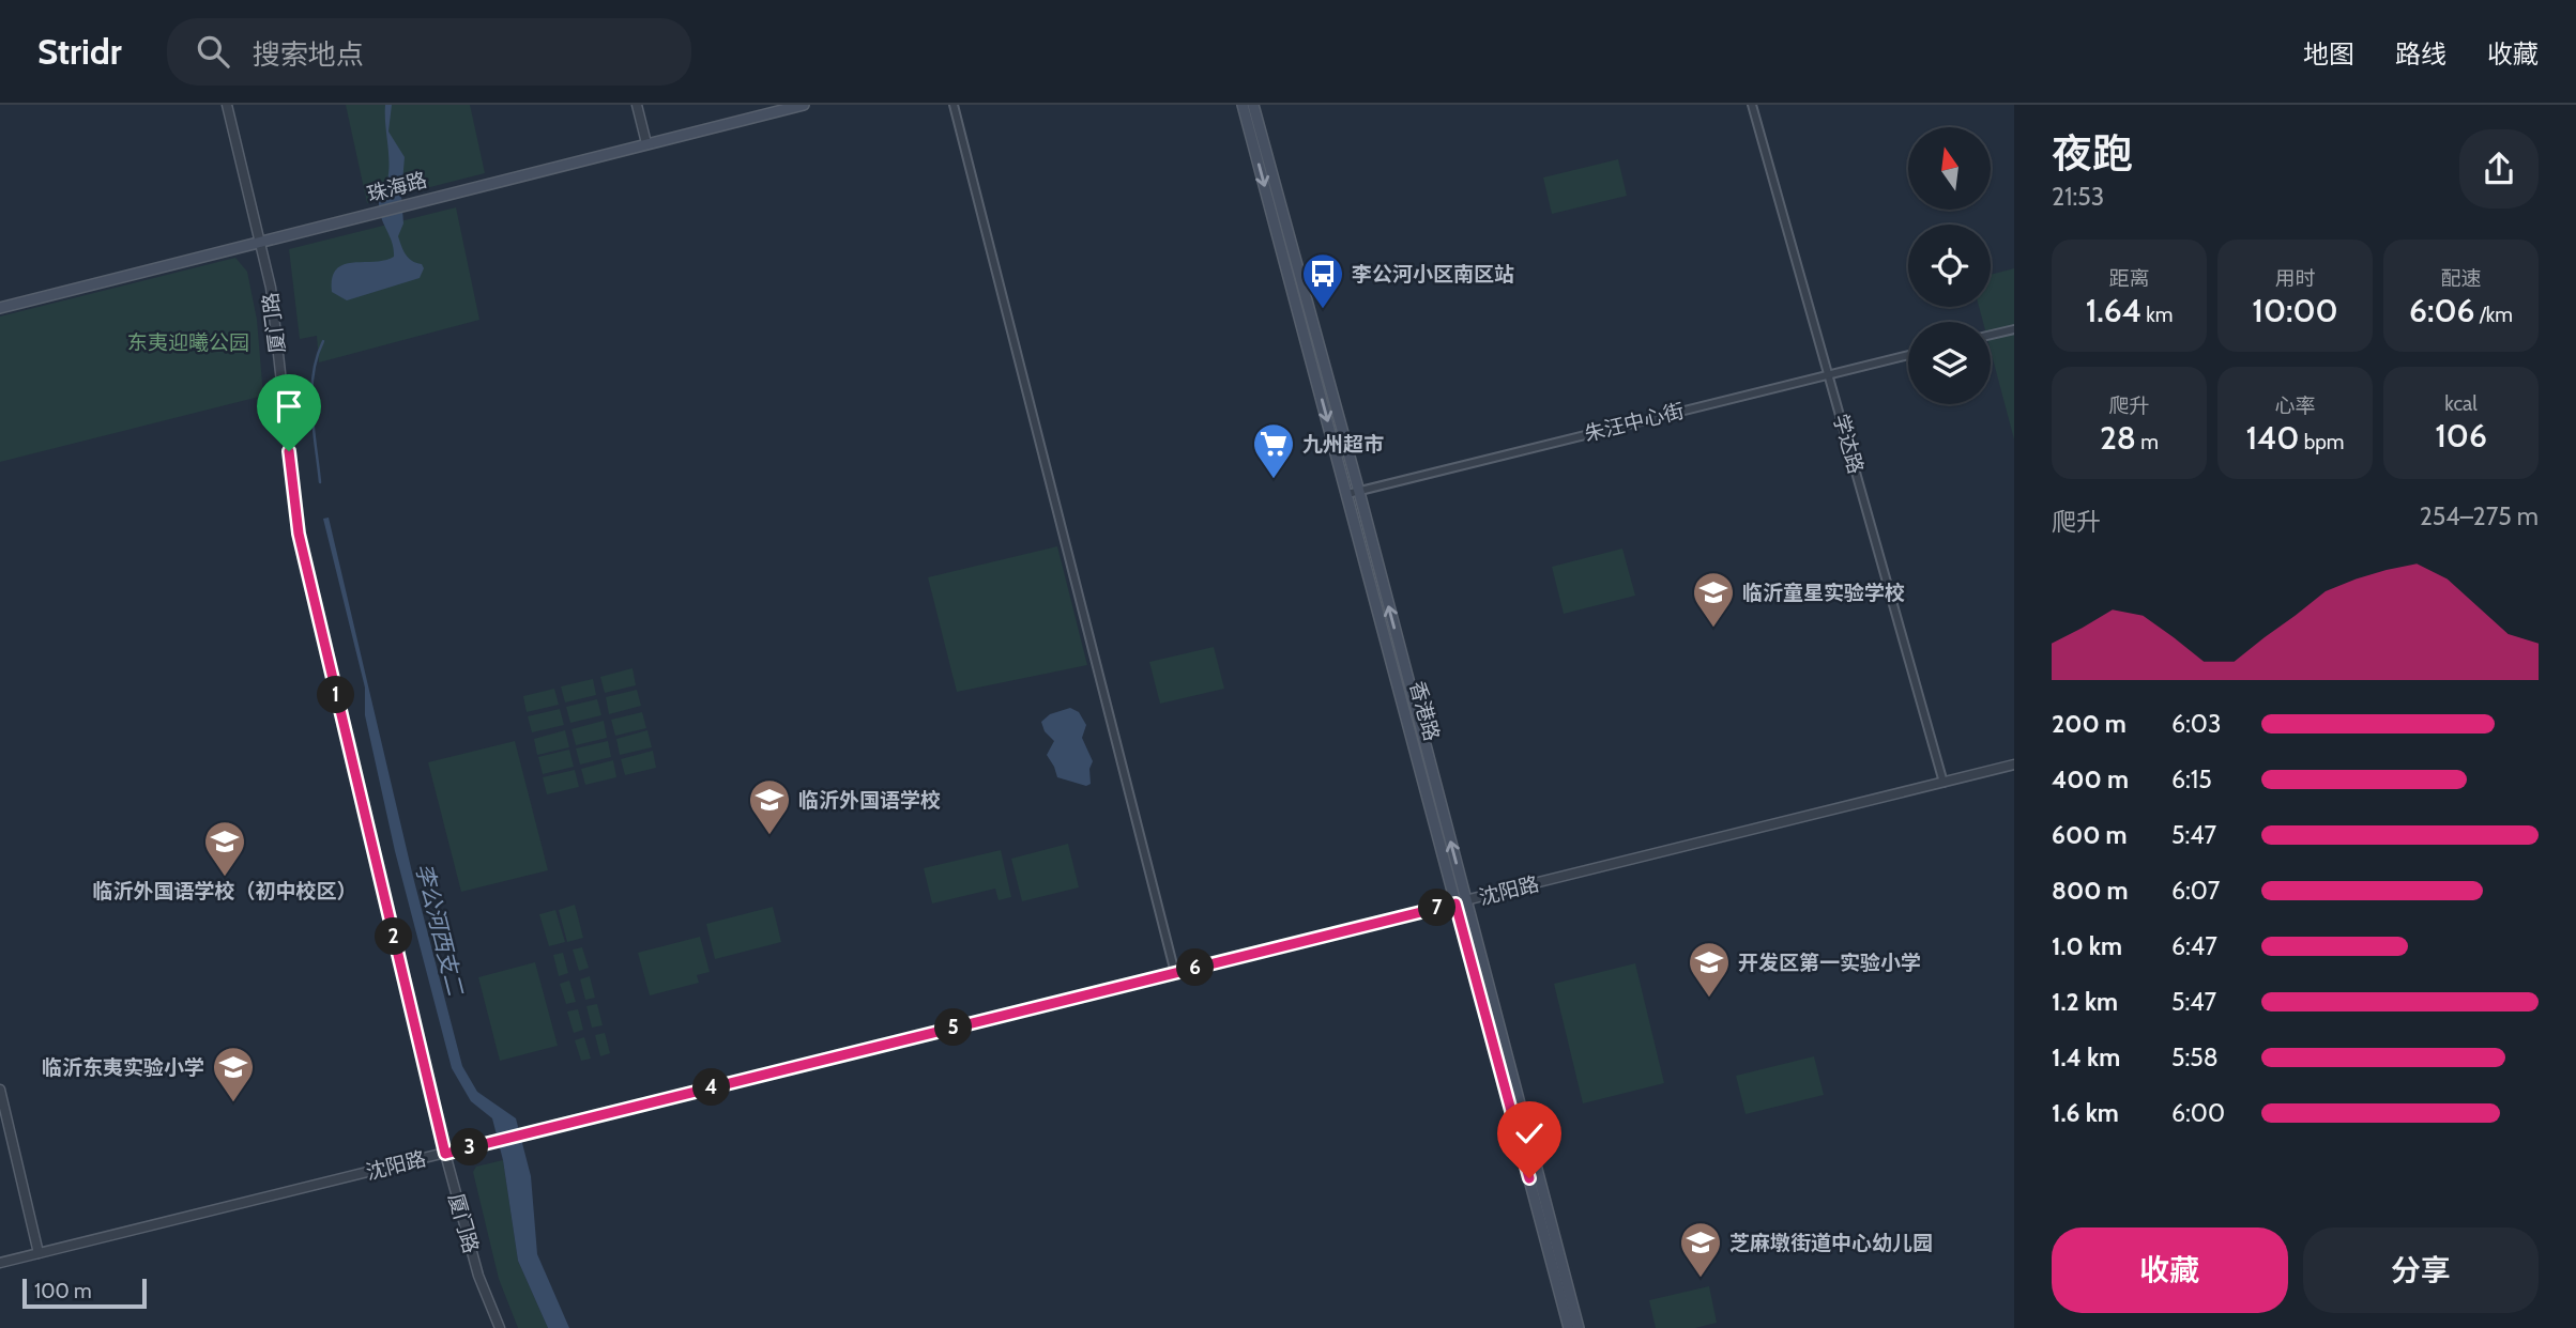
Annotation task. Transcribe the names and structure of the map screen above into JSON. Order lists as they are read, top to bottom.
{
  "streets": {
    "main road": ["珠海路", "香港路"],
    "street": [
      "厦门路",
      "朱汪中心街",
      "学达路",
      "沈阳路"
    ]
  },
  "crossings": [
    ["珠海路", "厦门路"],
    ["厦门路", "沈阳路"],
    ["朱汪中心街", "学达路"],
    ["朱汪中心街", "香港路"],
    ["学达路", "沈阳路"],
    ["香港路", "沈阳路"]
  ],
  "water": ["李公河西支二"],
  "parks": ["东夷迎曦公园"],
  "places": {
    "bus stop": ["李公河小区南区站"],
    "supermarket": ["九州超市"],
    "school or university": [
      "临沂童星实验学校",
      "临沂外国语学校",
      "临沂外国语学校（初中校区）",
      "开发区第一实验小学",
      "临沂东夷实验小学",
      "芝麻墩街道中心幼儿园"
    ]
  },
  "scale_bar": "100 m",
  "north": "top",
  "page": {
    "header": "Stridr",
    "search": "搜索地点",
    "nav": ["地图", "路线", "收藏"],
    "heading": ["夜跑", "21:53"],
    "stats": [
      ["距离", "1.64 km"],
      ["用时", "10:00"],
      ["配速", "6:06 /km"],
      ["爬升", "28 m"],
      ["心率", "140 bpm"],
      ["kcal", "106"]
    ],
    "chart": ["爬升", "254–275 m"],
    "pins": [
      "1",
      "7",
      "2",
      "6",
      "5",
      "4",
      "3"
    ],
    "list": [
      {
        "name": "200 m",
        "note": "6:03"
      },
      {
        "name": "400 m",
        "note": "6:15"
      },
      {
        "name": "600 m",
        "note": "5:47"
      },
      {
        "name": "800 m",
        "note": "6:07"
      },
      {
        "name": "1.0 km",
        "note": "6:47"
      },
      {
        "name": "1.2 km",
        "note": "5:47"
      },
      {
        "name": "1.4 km",
        "note": "5:58"
      },
      {
        "name": "1.6 km",
        "note": "6:00"
      }
    ],
    "buttons": ["收藏", "分享"],
    "scale": "100 m"
  }
}
